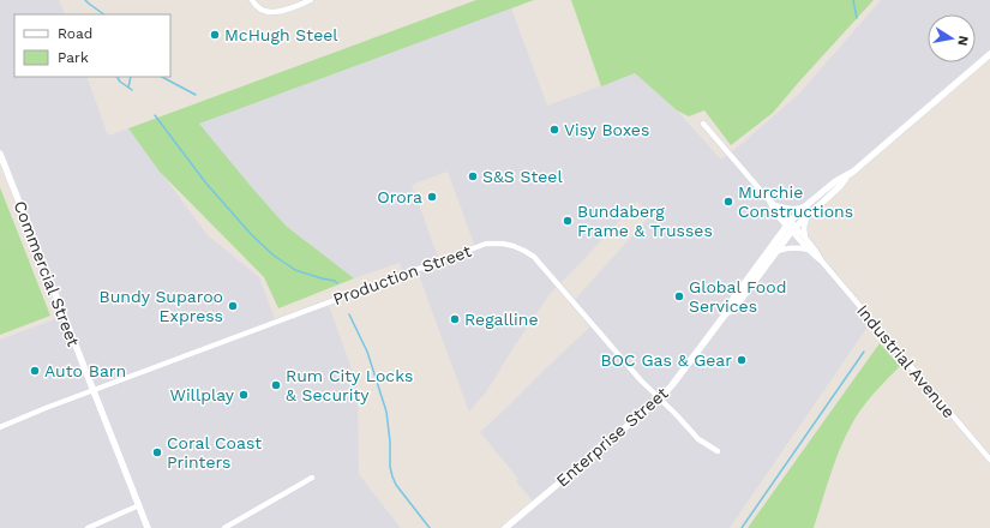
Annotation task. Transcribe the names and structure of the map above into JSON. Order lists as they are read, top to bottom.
{
  "streets": {
    "street": [
      "Commercial Street",
      "Production Street",
      "Industrial Avenue",
      "Enterprise Street"
    ]
  },
  "crossings": [
    ["Commercial Street", "Production Street"],
    ["Production Street", "Enterprise Street"],
    ["Industrial Avenue", "Enterprise Street"]
  ],
  "places": [
    "McHugh Steel",
    "Visy Boxes",
    "S&S Steel",
    "Orora",
    "Murchie Constructions",
    "Bundaberg Frame & Trusses",
    "Global Food Services",
    "Bundy Suparoo Express",
    "Regalline",
    "BOC Gas & Gear",
    "Auto Barn",
    "Rum City Locks & Security",
    "Willplay",
    "Coral Coast Printers"
  ],
  "legend": ["Road", "Park"],
  "north": "right"
}
